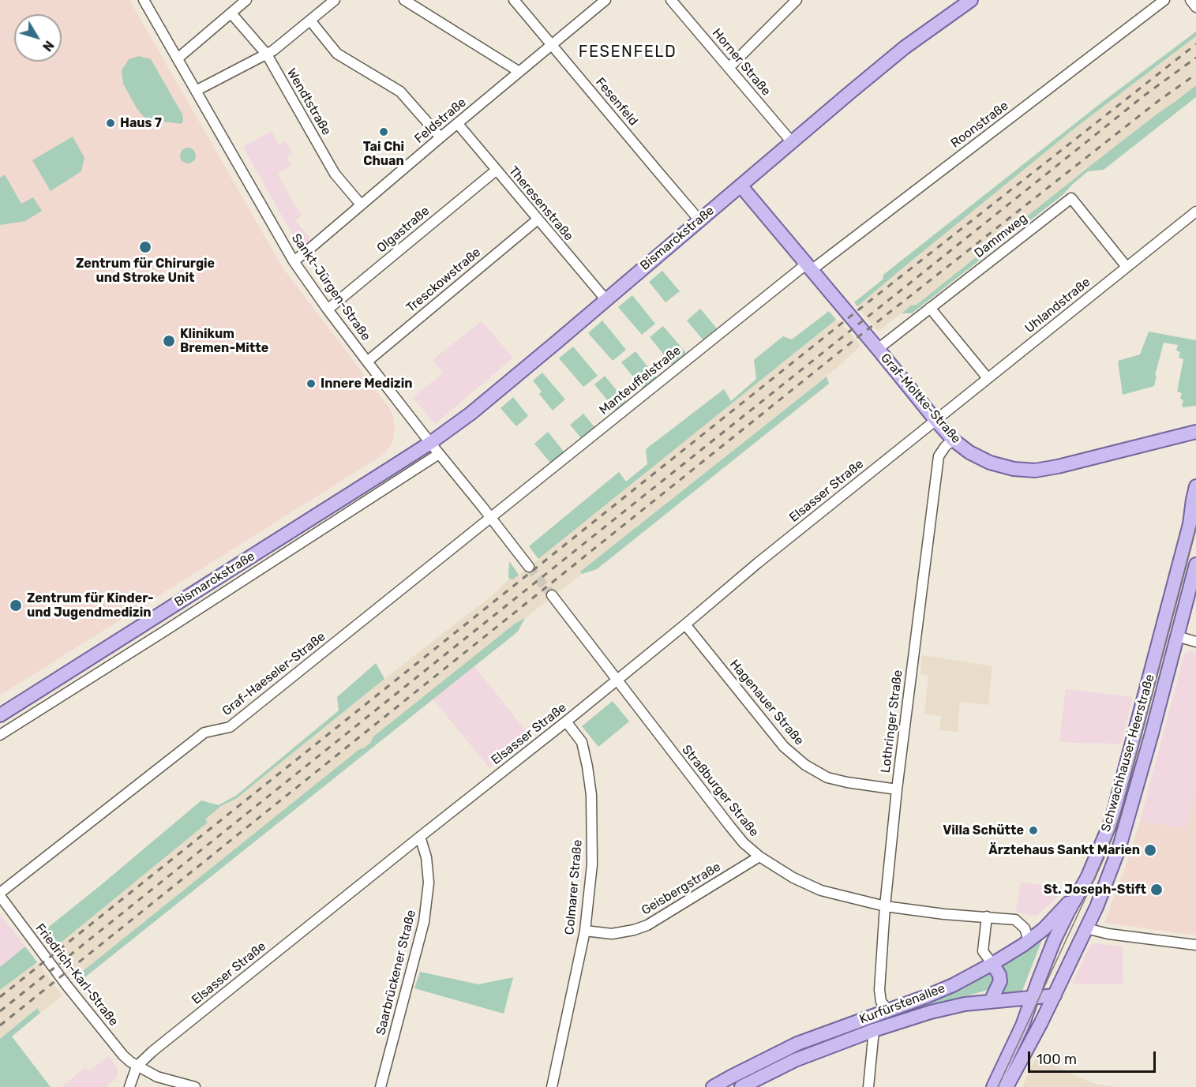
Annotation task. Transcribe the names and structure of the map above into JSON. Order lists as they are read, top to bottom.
{
  "streets": {
    "main road": [
      "Bismarckstraße",
      "Graf-Moltke-Straße",
      "Schwachhauser Heerstraße",
      "Kurfürstenallee"
    ],
    "street": [
      "Horner Straße",
      "Wendtstraße",
      "Fesenfeld",
      "Feldstraße",
      "Roonstraße",
      "Theresenstraße",
      "Olgastraße",
      "Dammweg",
      "Tresckowstraße",
      "Sankt-Jürgen-Straße",
      "Uhlandstraße",
      "Manteuffelstraße",
      "Elsasser Straße",
      "Graf-Haeseler-Straße",
      "Hagenauer Straße",
      "Lothringer Straße",
      "Straßburger Straße",
      "Colmarer Straße",
      "Geisbergstraße",
      "Saarbrückener Straße",
      "Friedrich-Karl-Straße"
    ]
  },
  "crossings": [
    ["Horner Straße", "Bismarckstraße"],
    ["Wendtstraße", "Feldstraße"],
    ["Fesenfeld", "Feldstraße"],
    ["Fesenfeld", "Bismarckstraße"],
    ["Feldstraße", "Theresenstraße"],
    ["Feldstraße", "Sankt-Jürgen-Straße"],
    ["Roonstraße", "Manteuffelstraße"],
    ["Roonstraße", "Graf-Moltke-Straße"],
    ["Theresenstraße", "Olgastraße"],
    ["Theresenstraße", "Bismarckstraße"],
    ["Theresenstraße", "Tresckowstraße"],
    ["Olgastraße", "Sankt-Jürgen-Straße"],
    ["Dammweg", "Uhlandstraße"],
    ["Dammweg", "Graf-Moltke-Straße"],
    ["Bismarckstraße", "Sankt-Jürgen-Straße"],
    ["Bismarckstraße", "Graf-Moltke-Straße"],
    ["Tresckowstraße", "Sankt-Jürgen-Straße"],
    ["Sankt-Jürgen-Straße", "Manteuffelstraße"],
    ["Sankt-Jürgen-Straße", "Graf-Haeseler-Straße"],
    ["Uhlandstraße", "Graf-Moltke-Straße"],
    ["Uhlandstraße", "Elsasser Straße"],
    ["Manteuffelstraße", "Graf-Moltke-Straße"],
    ["Manteuffelstraße", "Graf-Haeseler-Straße"],
    ["Graf-Moltke-Straße", "Elsasser Straße"],
    ["Graf-Moltke-Straße", "Lothringer Straße"],
    ["Elsasser Straße", "Hagenauer Straße"],
    ["Elsasser Straße", "Straßburger Straße"],
    ["Elsasser Straße", "Colmarer Straße"],
    ["Elsasser Straße", "Saarbrückener Straße"],
    ["Elsasser Straße", "Friedrich-Karl-Straße"],
    ["Graf-Haeseler-Straße", "Friedrich-Karl-Straße"],
    ["Hagenauer Straße", "Lothringer Straße"],
    ["Lothringer Straße", "Straßburger Straße"],
    ["Lothringer Straße", "Kurfürstenallee"],
    ["Schwachhauser Heerstraße", "Kurfürstenallee"],
    ["Straßburger Straße", "Geisbergstraße"],
    ["Straßburger Straße", "Kurfürstenallee"],
    ["Colmarer Straße", "Geisbergstraße"]
  ],
  "districts": ["FESENFELD"],
  "places": [
    "Haus 7",
    "Tai Chi Chuan",
    "Zentrum für Chirurgie und Stroke Unit",
    "Klinikum Bremen-Mitte",
    "Innere Medizin",
    "Zentrum für Kinder- und Jugendmedizin",
    "Villa Schütte",
    "Ärztehaus Sankt Marien",
    "St. Joseph-Stift"
  ],
  "scale_bar": "100 m",
  "north": "bottom right"
}
